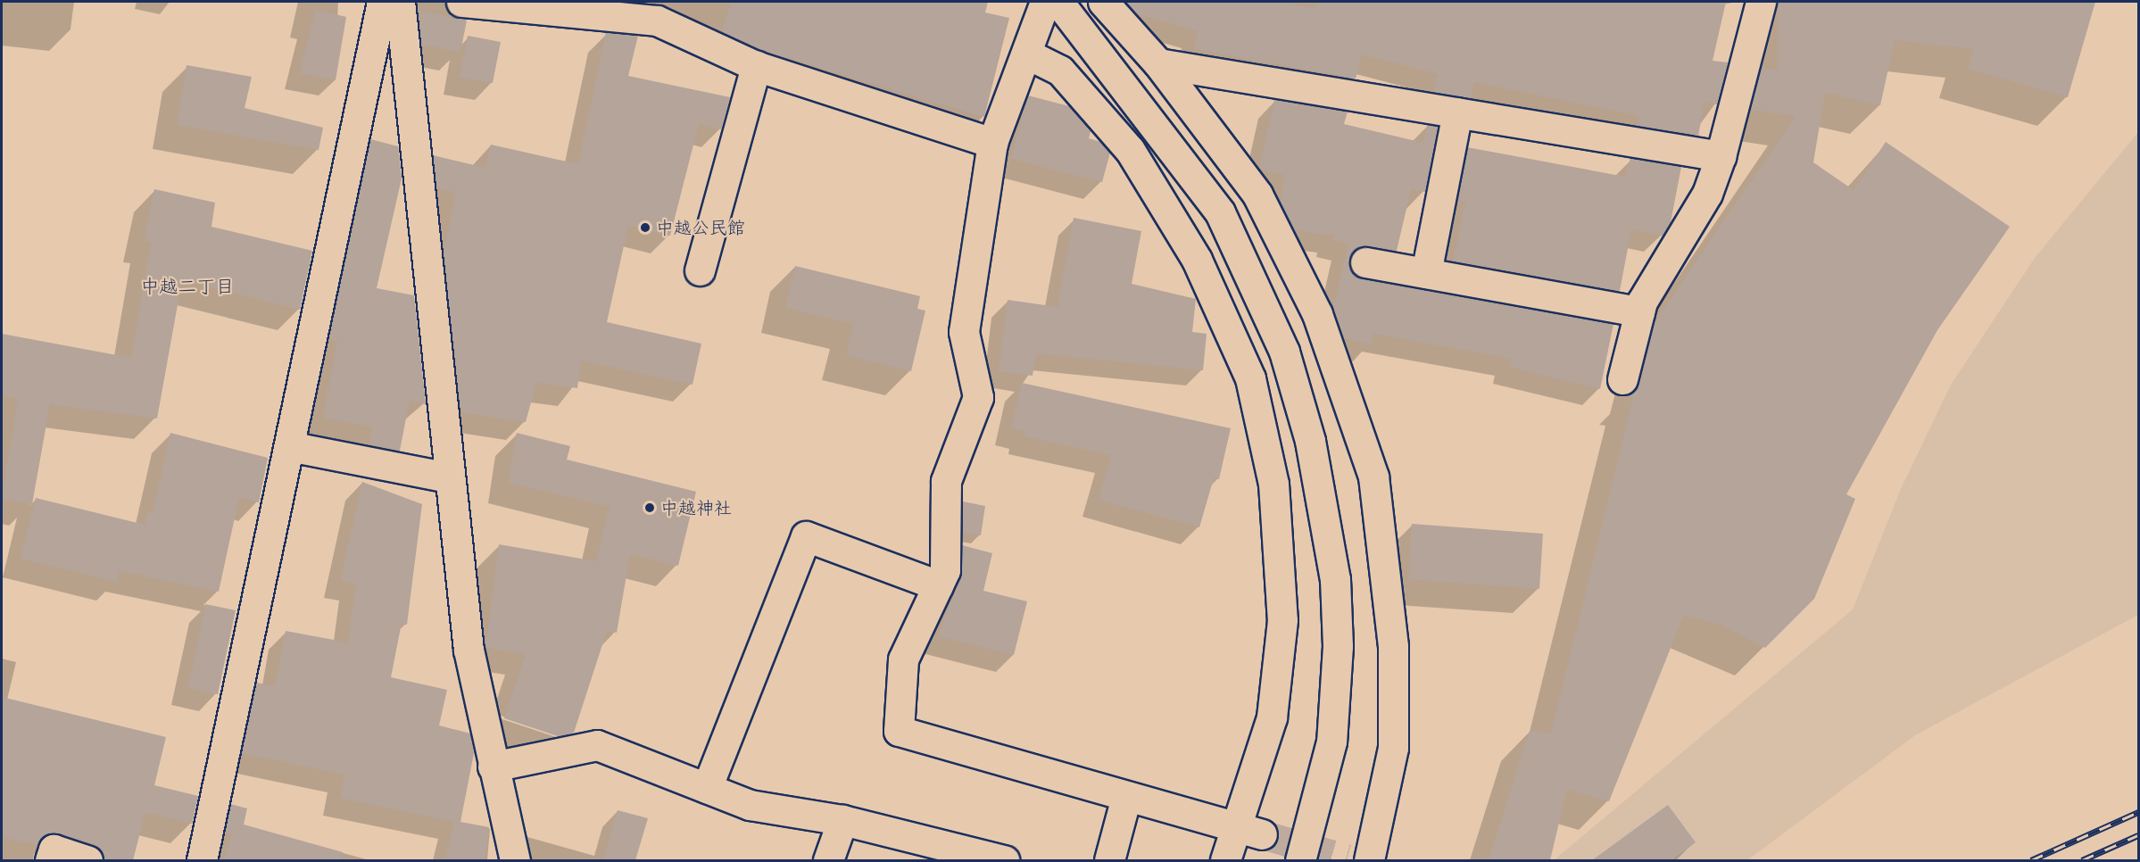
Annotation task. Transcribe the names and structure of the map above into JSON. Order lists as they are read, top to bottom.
{
  "districts": ["中越二丁目"],
  "places": ["中越公民館", "中越神社"]
}
